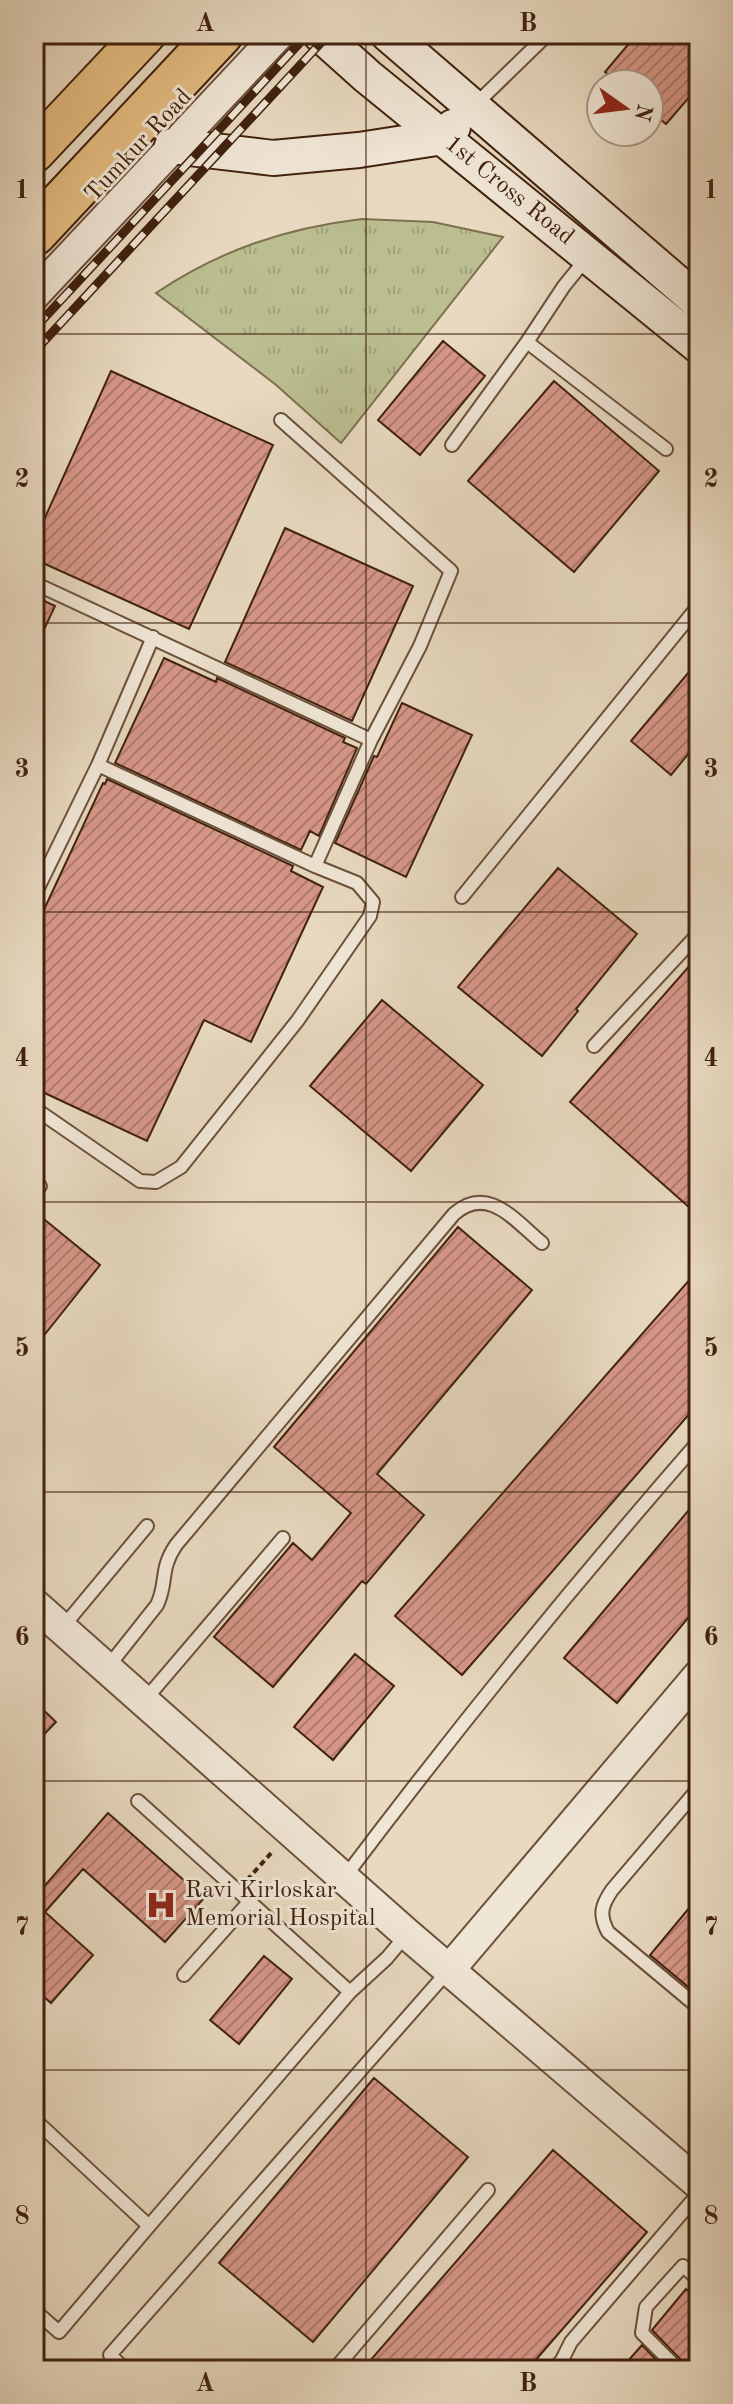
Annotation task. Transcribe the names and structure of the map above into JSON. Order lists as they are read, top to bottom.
{
  "streets": {
    "highway": ["Tumkur Road"],
    "main road": ["1st Cross Road"]
  },
  "places": {
    "hospital": ["Ravi Kirloskar Memorial Hospital"]
  },
  "north": "right",
  "grid": {
    "columns": ["A", "B"],
    "rows": [
      "1",
      "2",
      "3",
      "4",
      "5",
      "6",
      "7",
      "8"
    ]
  }
}
